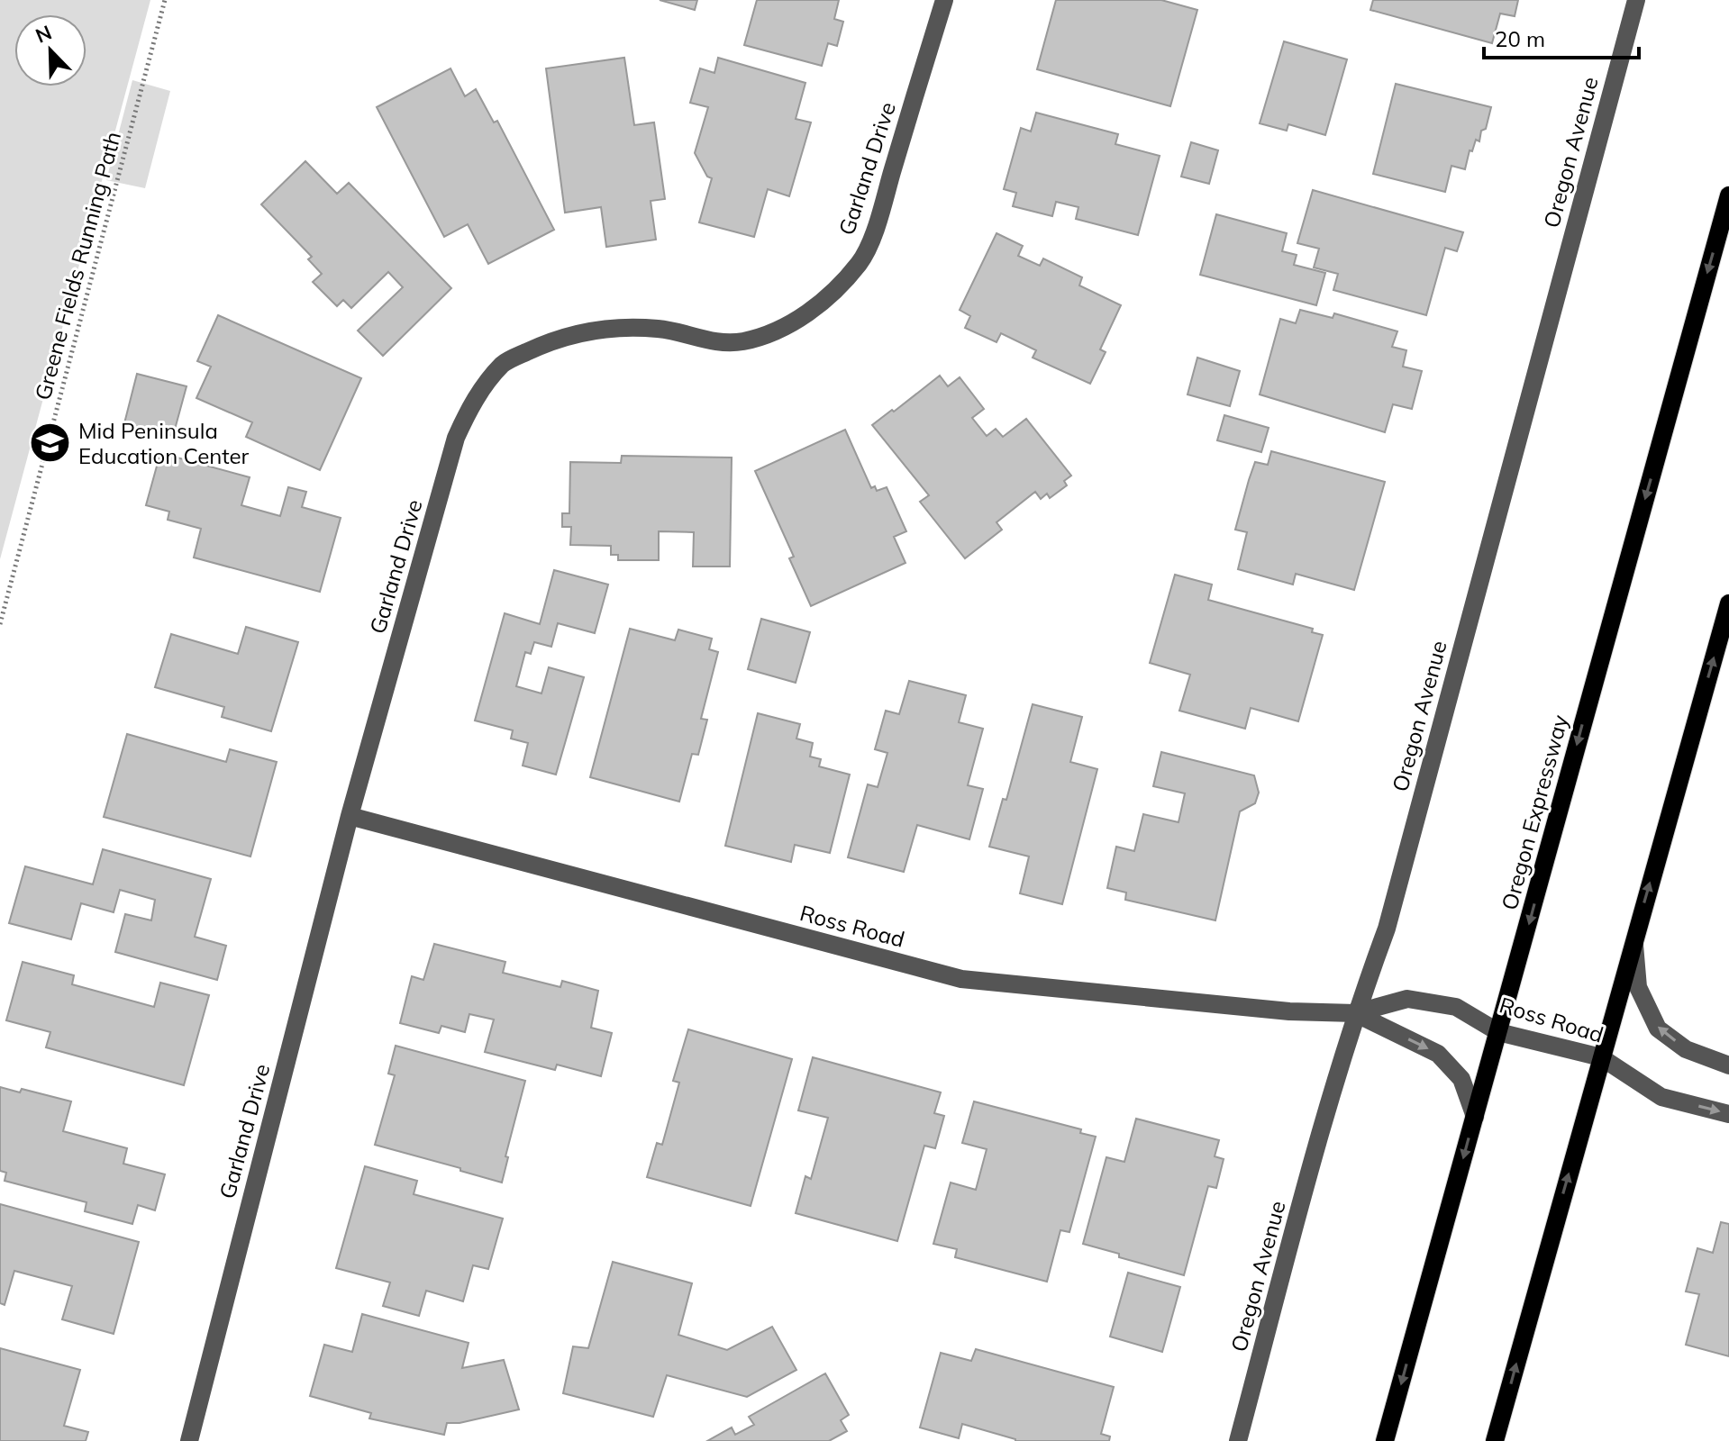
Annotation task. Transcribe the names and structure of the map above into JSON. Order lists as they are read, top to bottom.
{
  "streets": {
    "main road": ["Oregon Expressway"],
    "street": ["Oregon Avenue", "Garland Drive", "Ross Road"],
    "path": ["Greene Fields Running Path"]
  },
  "crossings": [
    ["Oregon Avenue", "Ross Road"],
    ["Garland Drive", "Ross Road"],
    ["Oregon Expressway", "Ross Road"]
  ],
  "places": {
    "school or university": ["Mid Peninsula Education Center"]
  },
  "scale_bar": "20 m",
  "north": "top left"
}
